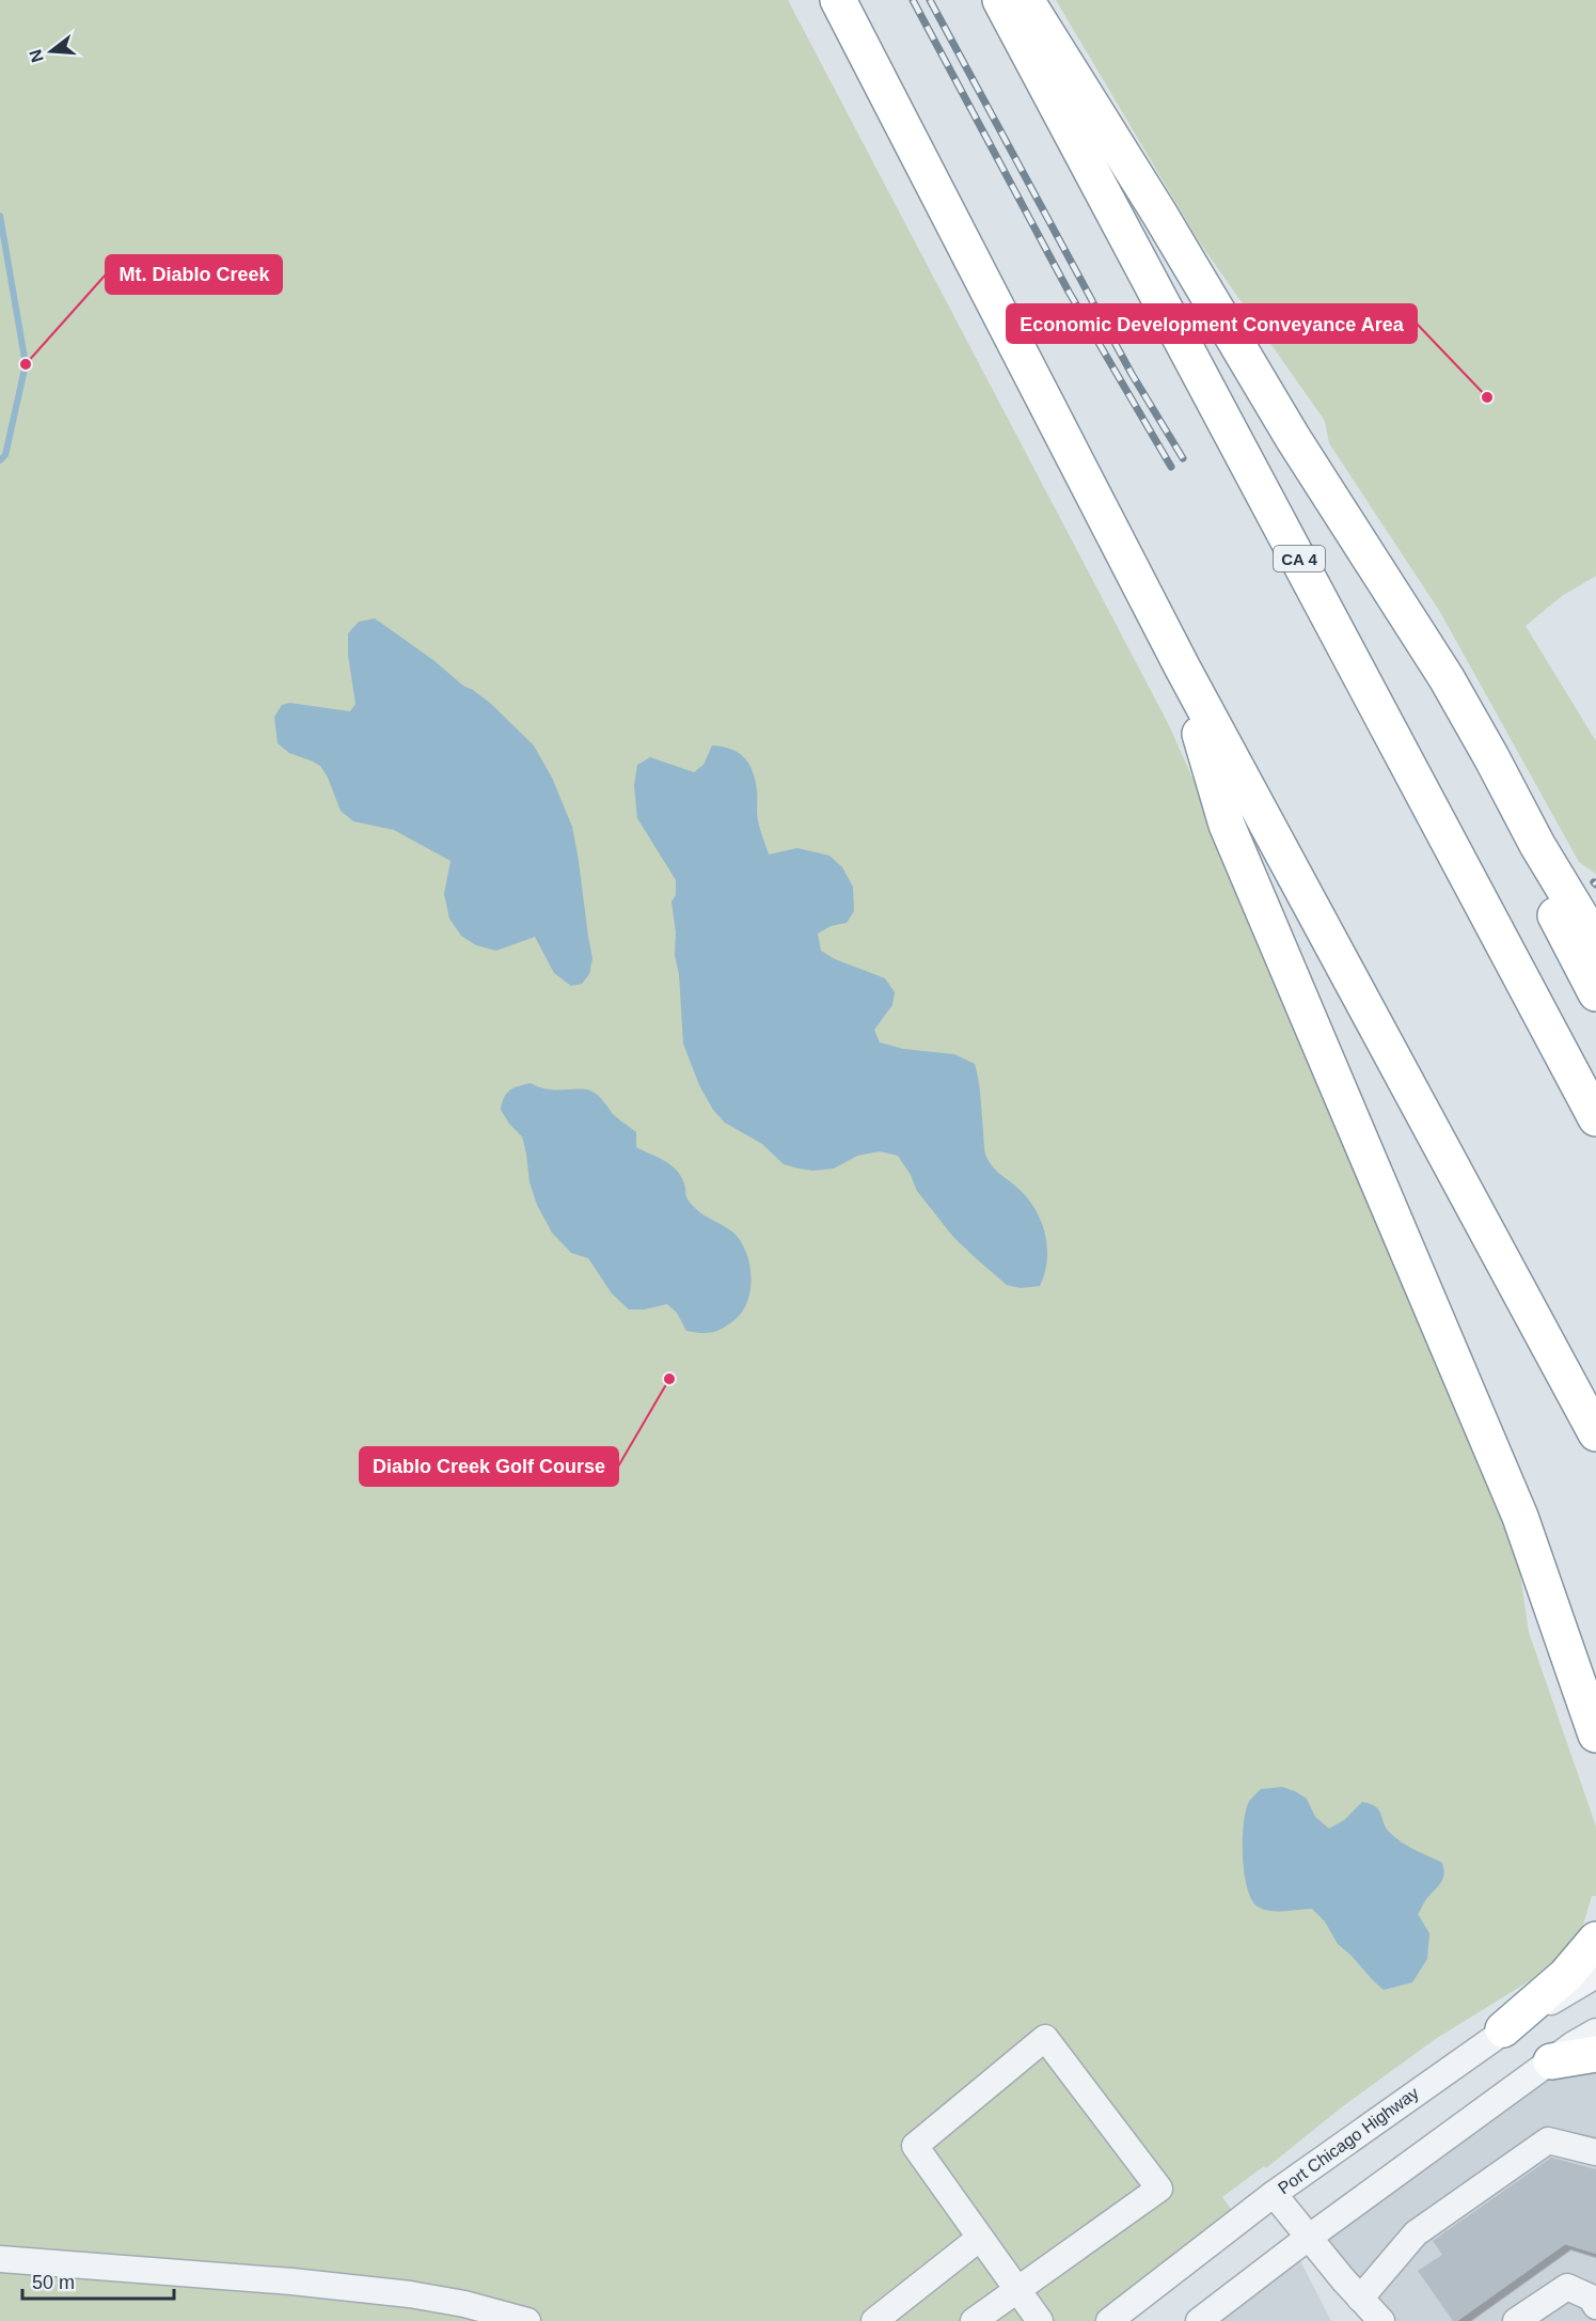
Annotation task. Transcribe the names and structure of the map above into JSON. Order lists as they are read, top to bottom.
{
  "streets": {
    "highway": ["CA 4"],
    "street": ["Port Chicago Highway"]
  },
  "places": ["Mt. Diablo Creek", "Economic Development Conveyance Area", "Diablo Creek Golf Course"],
  "scale_bar": "50 m",
  "north": "left"
}
